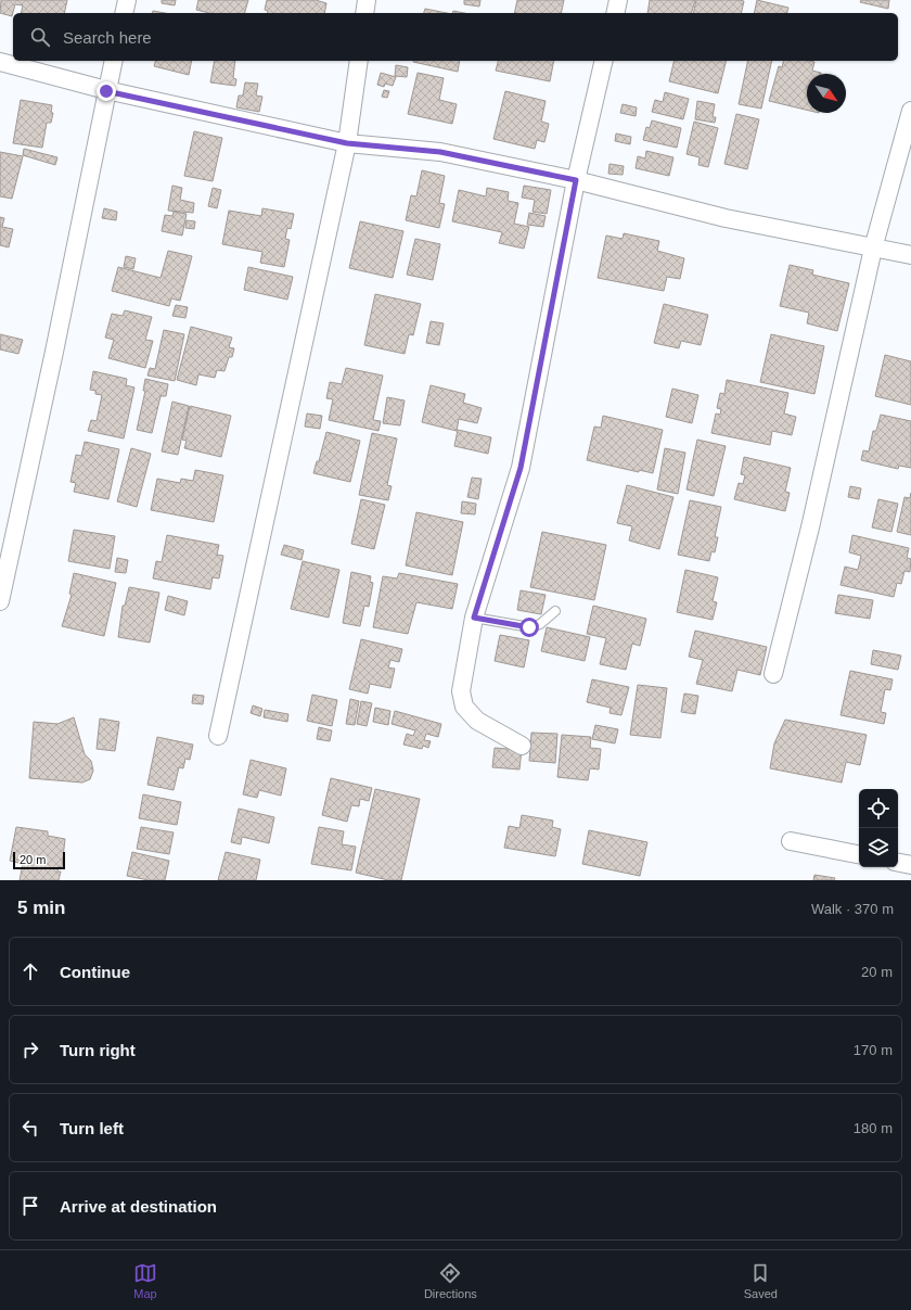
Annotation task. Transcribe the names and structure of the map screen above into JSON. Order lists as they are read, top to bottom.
{
  "scale_bar": "20 m",
  "north": "bottom right",
  "page": {
    "search": "Search here",
    "scale": "20 m",
    "heading": ["5 min", "Walk · 370 m"],
    "list": [
      ["Continue", "20 m"],
      ["Turn right", "170 m"],
      ["Turn left", "180 m"],
      "Arrive at destination"
    ],
    "nav": ["Map", "Directions", "Saved"]
  }
}
